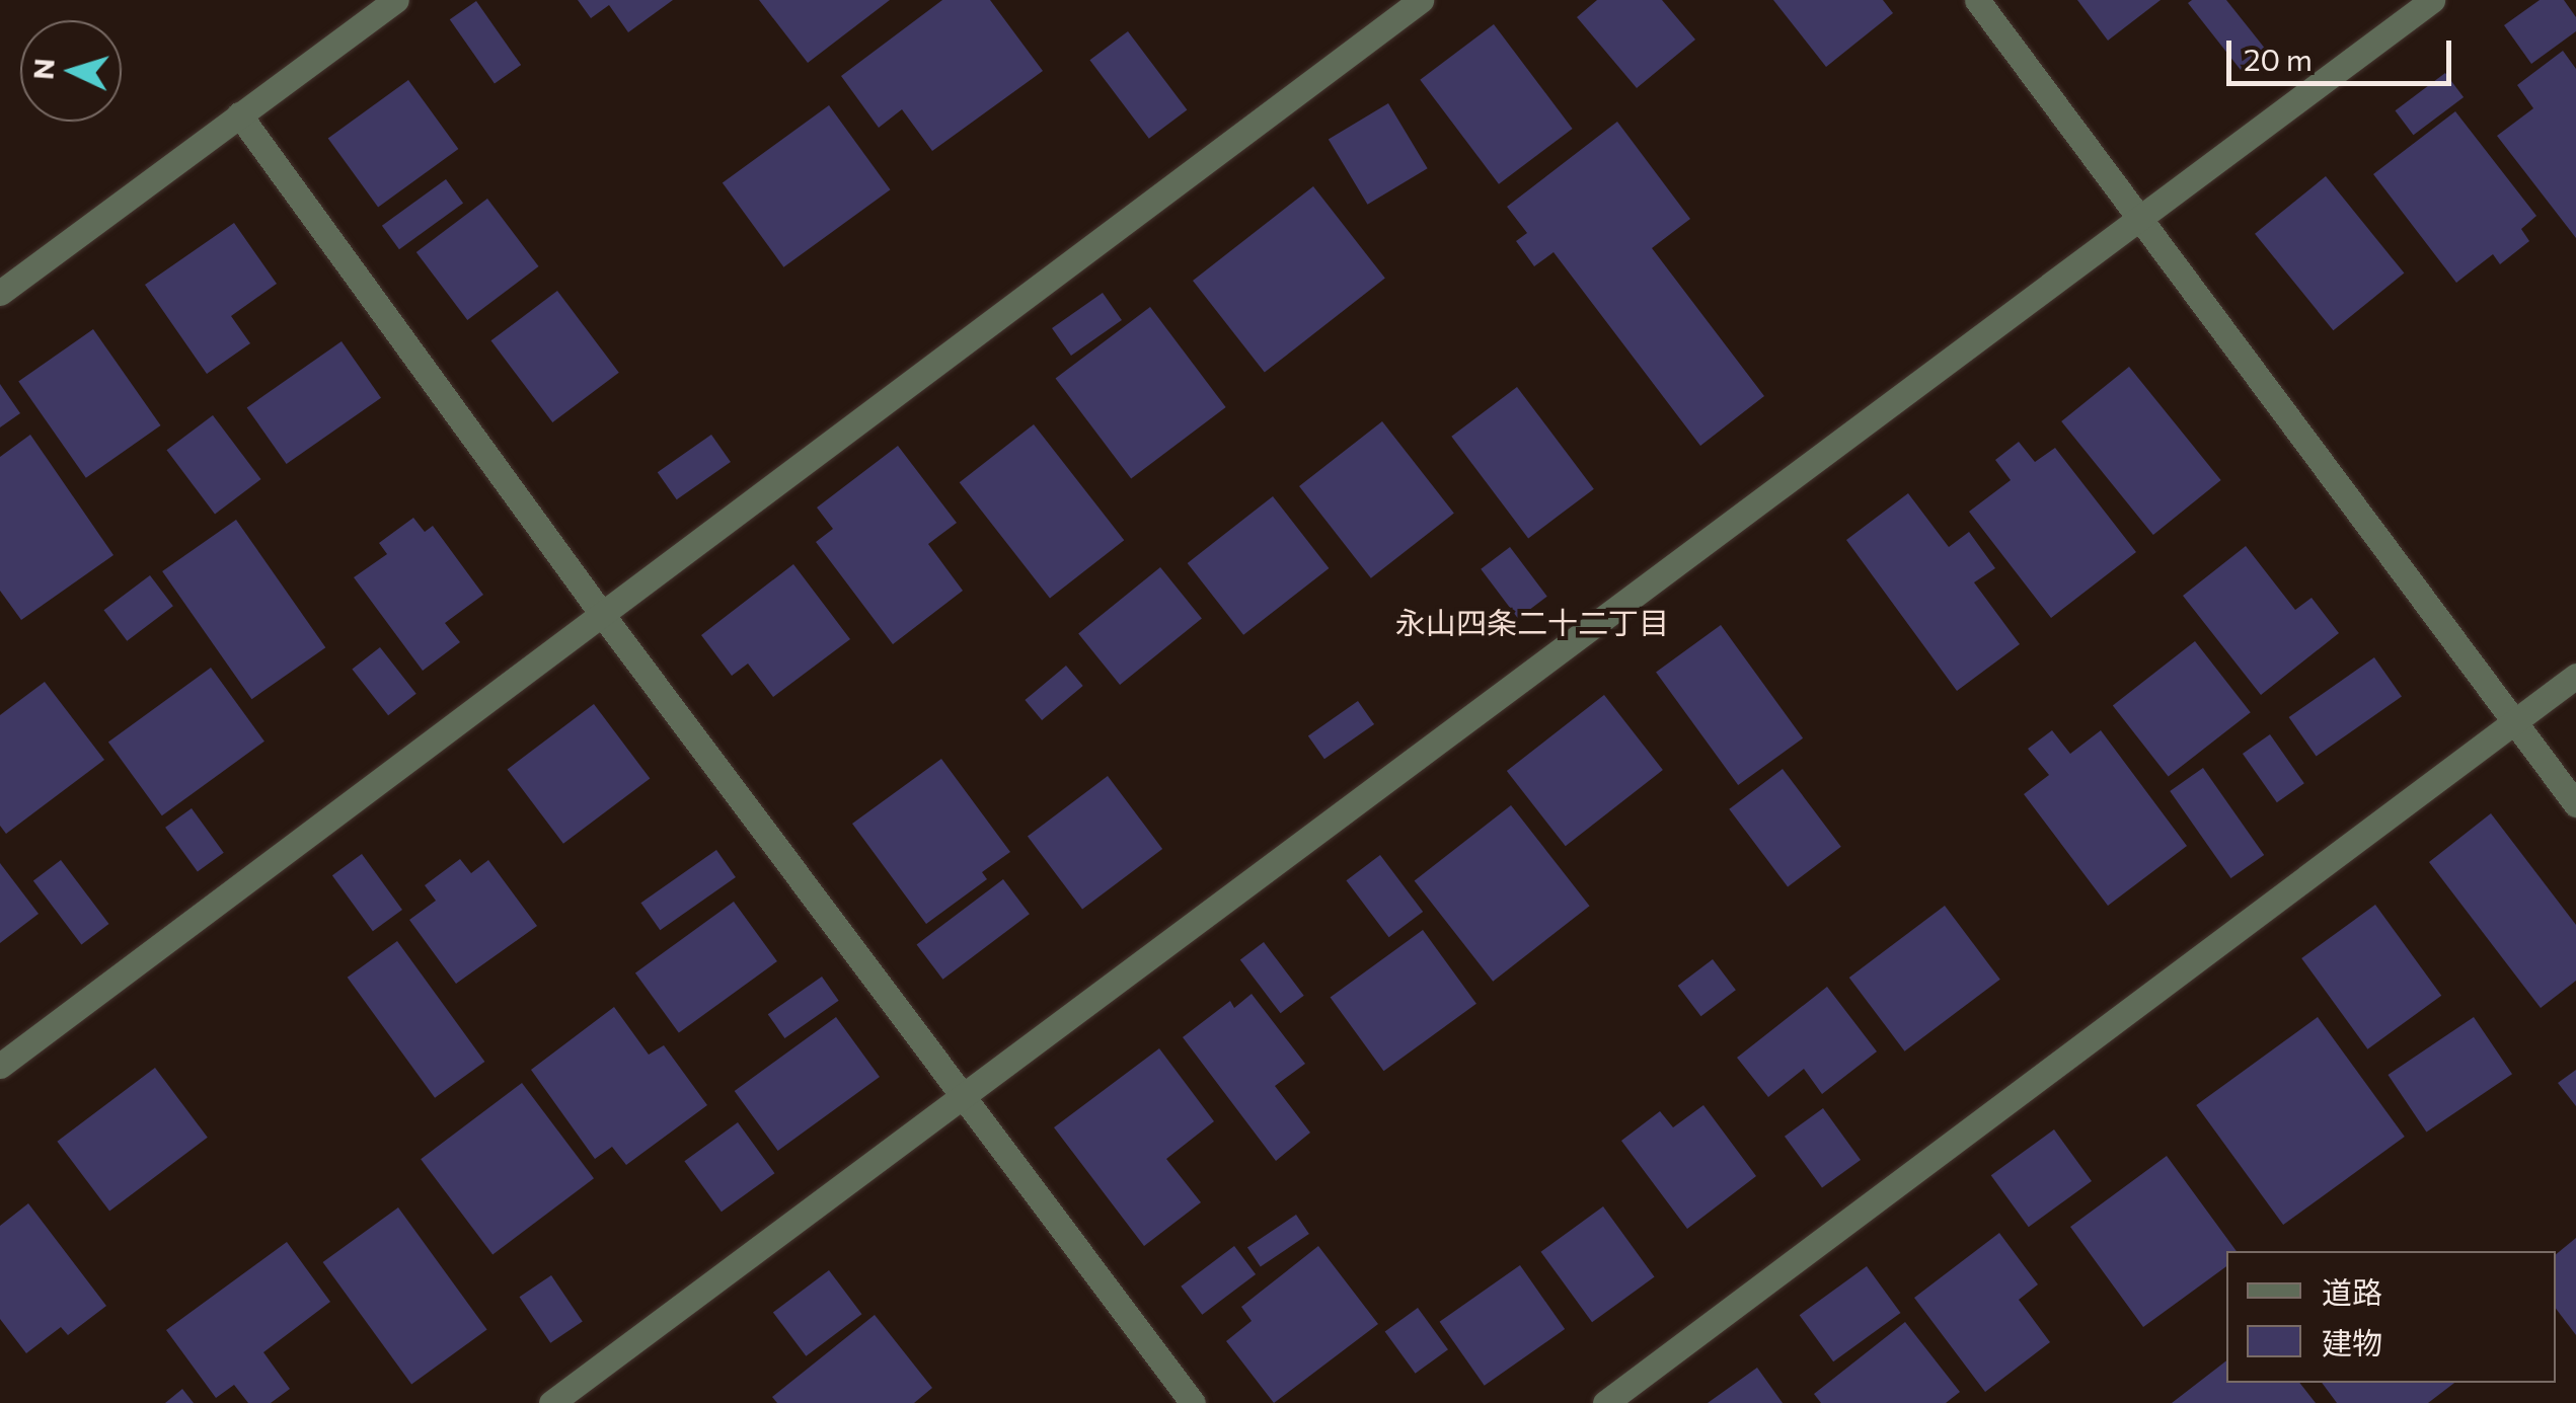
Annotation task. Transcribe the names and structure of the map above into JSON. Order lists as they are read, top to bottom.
{
  "districts": ["永山四条二十二丁目"],
  "legend": ["道路", "建物"],
  "scale_bar": "20 m",
  "north": "left"
}
